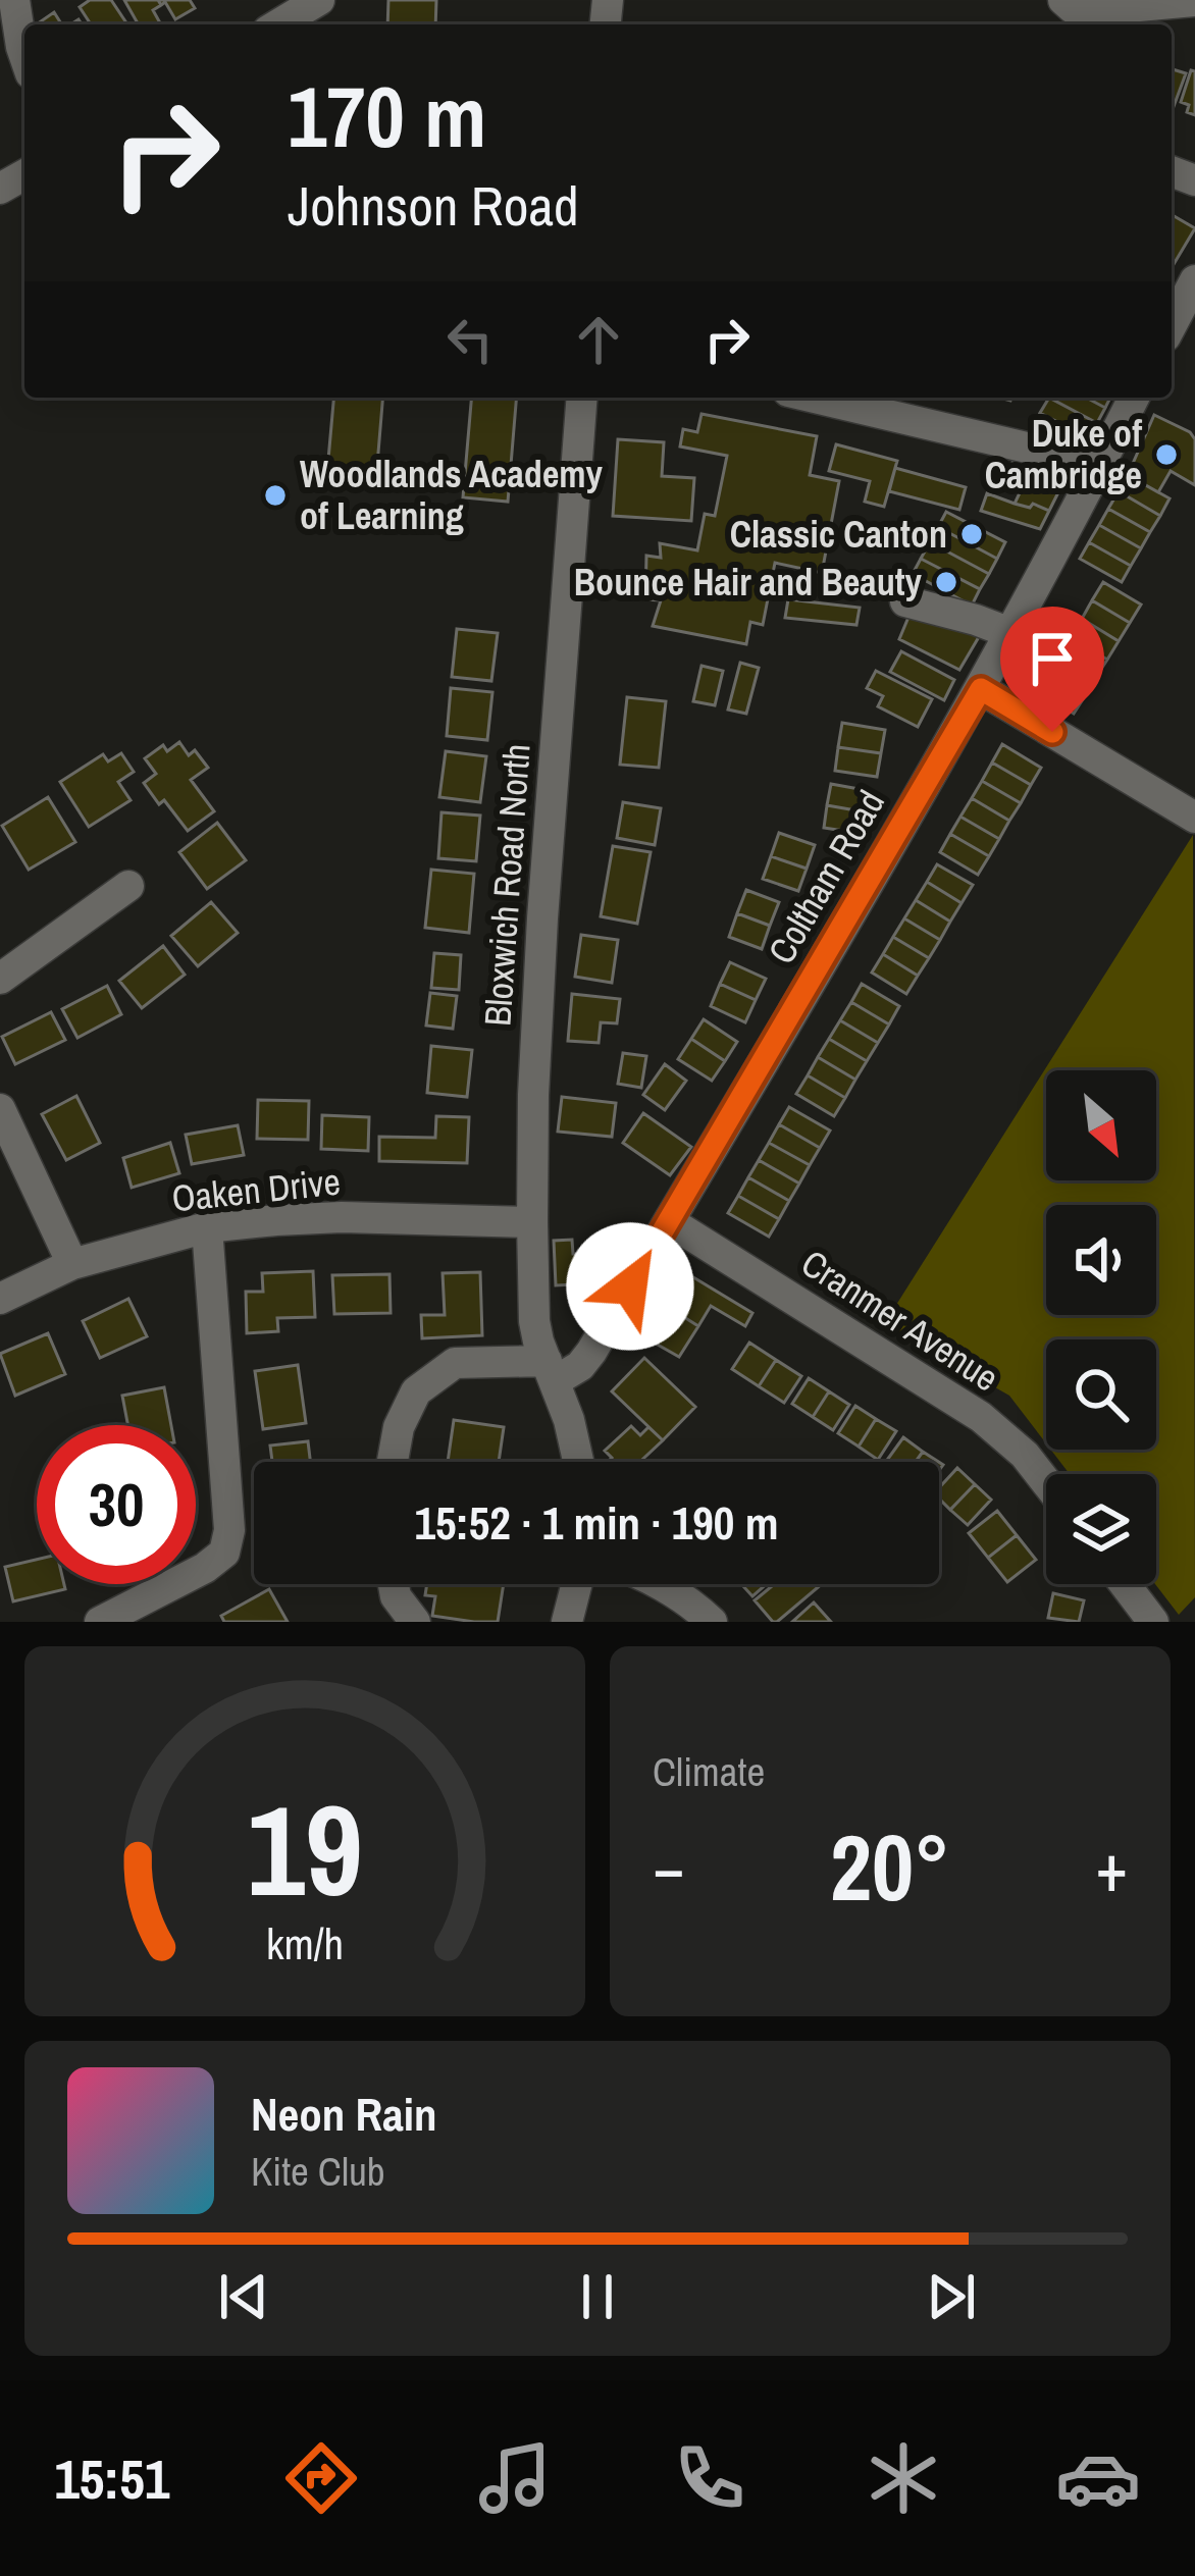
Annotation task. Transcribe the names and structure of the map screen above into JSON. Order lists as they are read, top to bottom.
{
  "streets": {
    "street": [
      "Coltham Road",
      "Bloxwich Road North",
      "Oaken Drive",
      "Cranmer Avenue"
    ]
  },
  "crossings": [
    ["Coltham Road", "Bloxwich Road North"],
    ["Coltham Road", "Cranmer Avenue"],
    ["Bloxwich Road North", "Oaken Drive"]
  ],
  "places": [
    "Duke of Cambridge",
    "Woodlands Academy of Learning",
    "Classic Canton",
    "Bounce Hair and Beauty"
  ],
  "north": "bottom right",
  "page": {
    "turn": ["170 m", "Johnson Road"],
    "limit": "30",
    "trip": "15:52 · 1 min · 190 m",
    "tile": "Climate",
    "heat": ["−", "20°", "+"],
    "song": ["Neon Rain", "Kite Club"],
    "tabs": "15:51",
    "gauge": ["19", "km/h"]
  }
}
